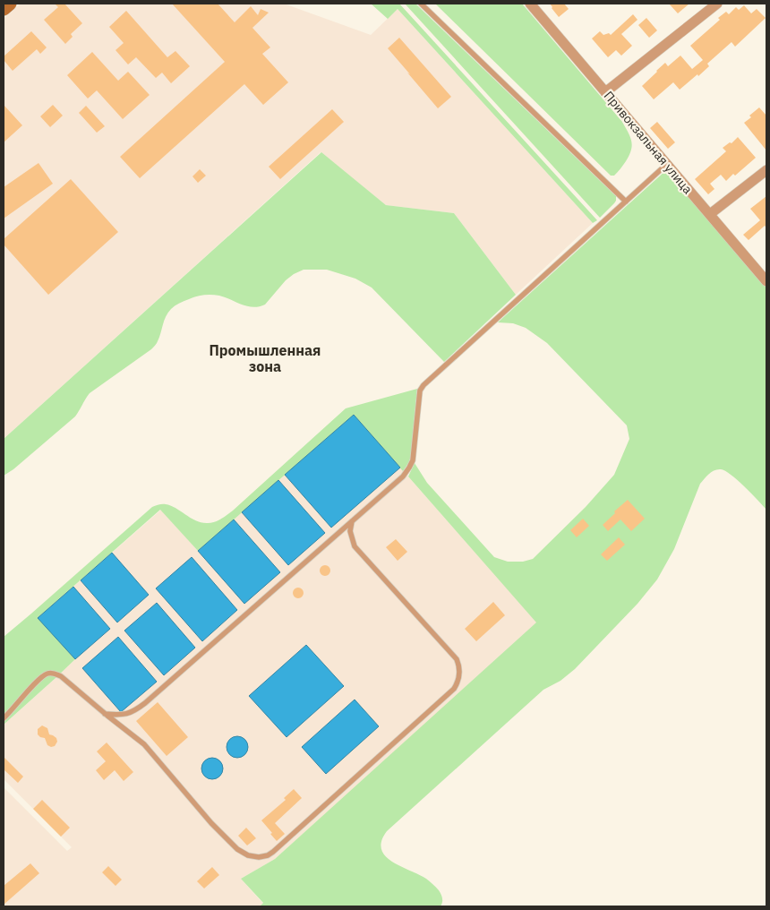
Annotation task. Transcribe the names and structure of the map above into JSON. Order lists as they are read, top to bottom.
{
  "streets": {
    "street": ["Привокзальная улица"]
  },
  "districts": ["Промышленная зона"]
}
